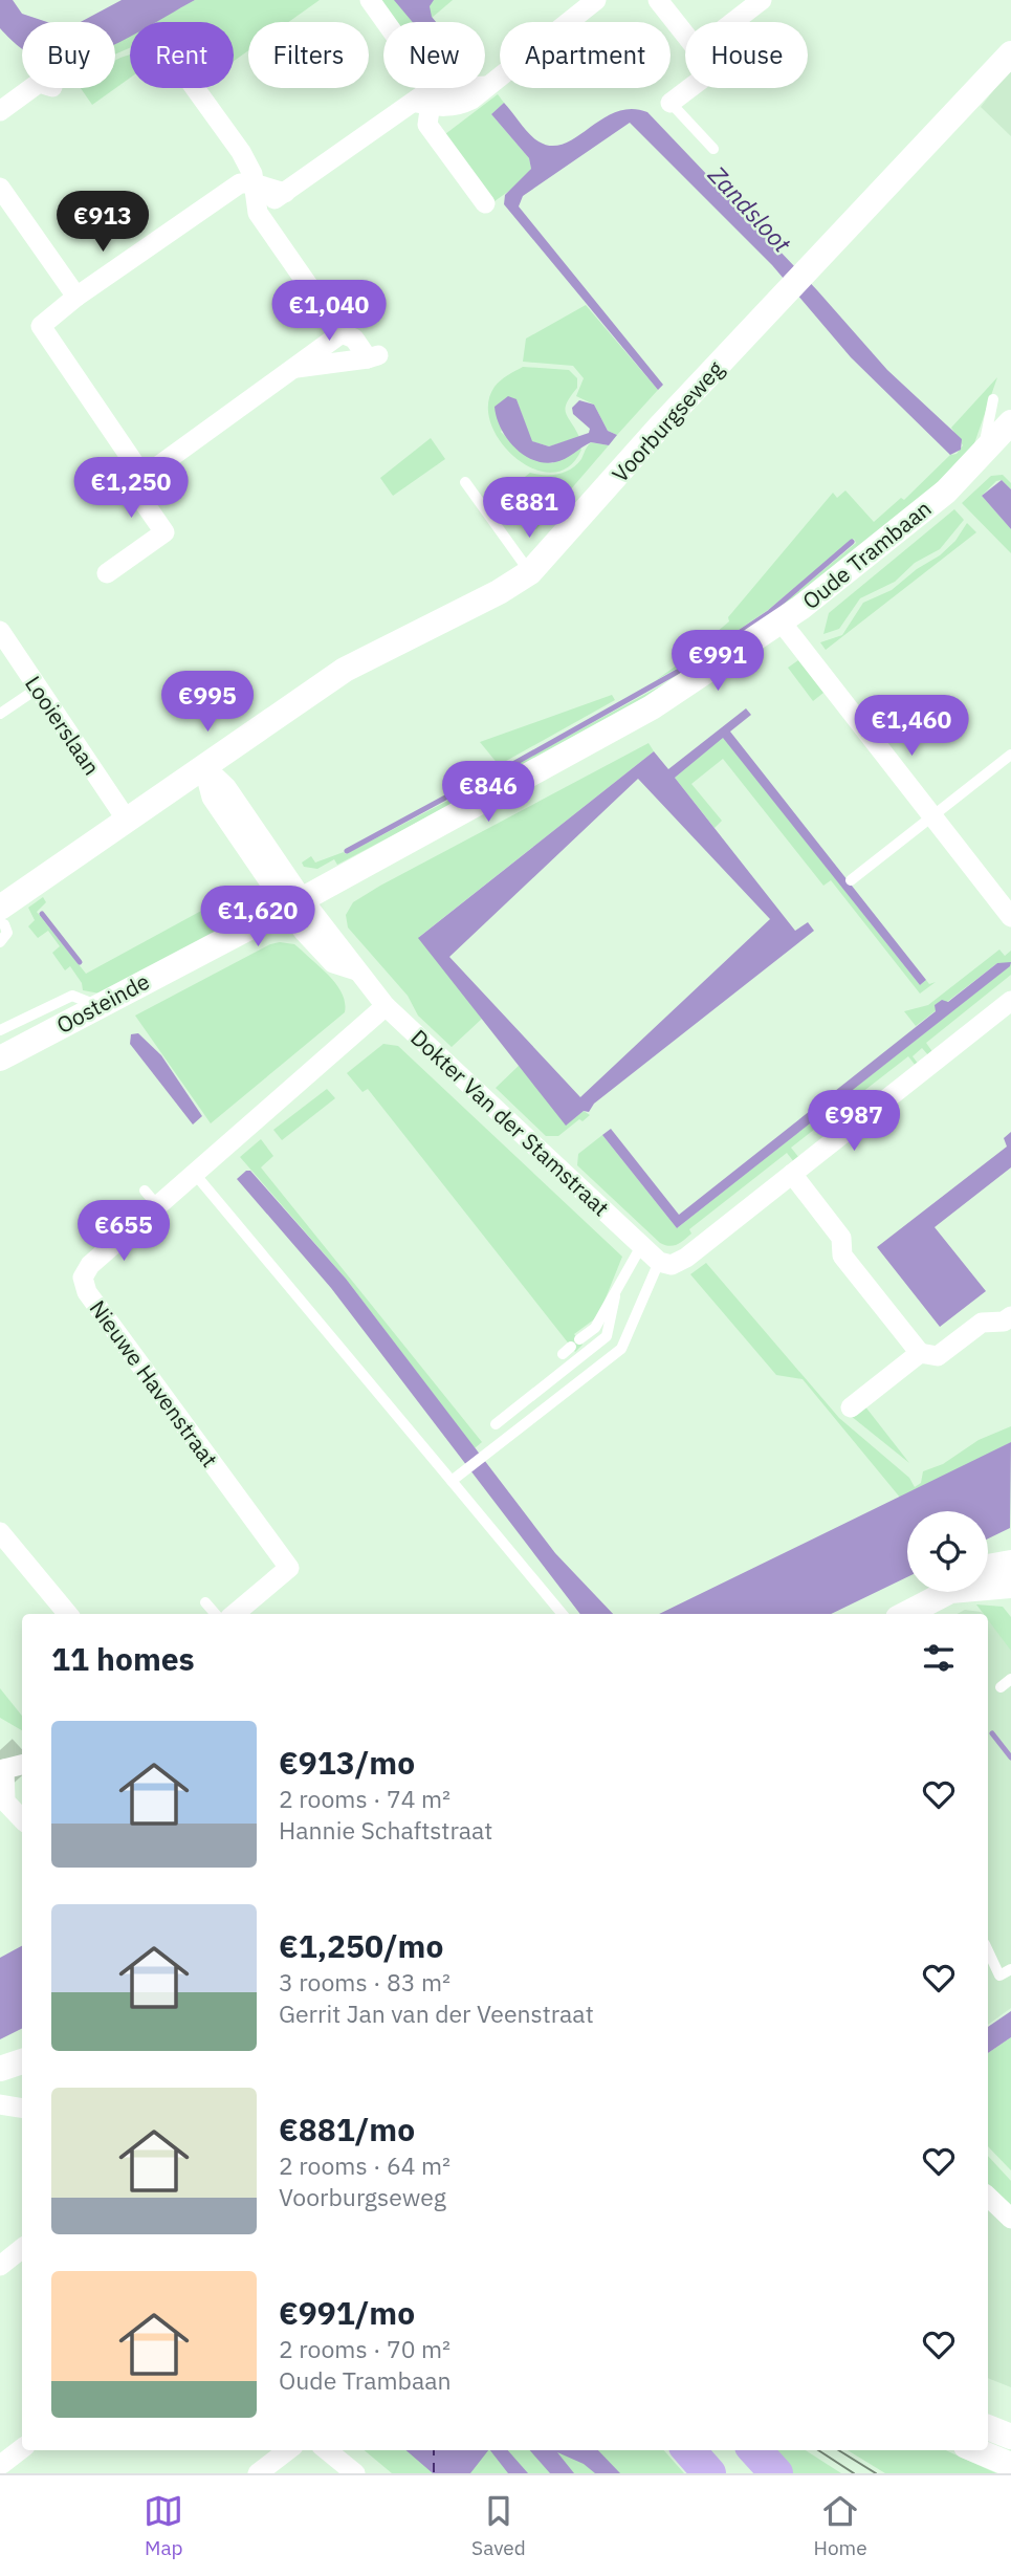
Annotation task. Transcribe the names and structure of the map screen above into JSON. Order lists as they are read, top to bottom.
{
  "streets": {
    "street": [
      "Voorburgseweg",
      "Oude Trambaan",
      "Looierslaan",
      "Oosteinde",
      "Dokter Van der Stamstraat",
      "Nieuwe Havenstraat"
    ]
  },
  "crossings": [
    ["Voorburgseweg", "Looierslaan"],
    ["Voorburgseweg", "Dokter Van der Stamstraat"],
    ["Oude Trambaan", "Oosteinde"],
    ["Oude Trambaan", "Dokter Van der Stamstraat"],
    ["Dokter Van der Stamstraat", "Nieuwe Havenstraat"]
  ],
  "water": ["Zandsloot"],
  "page": {
    "chip": [
      "Buy",
      "Rent",
      "Filters",
      "New",
      "Apartment",
      "House"
    ],
    "price": [
      "€913",
      "€1,040",
      "€1,250",
      "€881",
      "€991",
      "€995",
      "€1,460",
      "€846",
      "€1,620",
      "€987",
      "€655"
    ],
    "heading": "11 homes",
    "list": [
      {
        "name": "€913/mo",
        "note": "2 rooms · 74 m² · Hannie Schaftstraat"
      },
      {
        "name": "€1,250/mo",
        "note": "3 rooms · 83 m² · Gerrit Jan van der Veenstraat"
      },
      {
        "name": "€881/mo",
        "note": "2 rooms · 64 m² · Voorburgseweg"
      },
      {
        "name": "€991/mo",
        "note": "2 rooms · 70 m² · Oude Trambaan"
      }
    ],
    "tabs": ["Map", "Saved", "Home"]
  }
}
